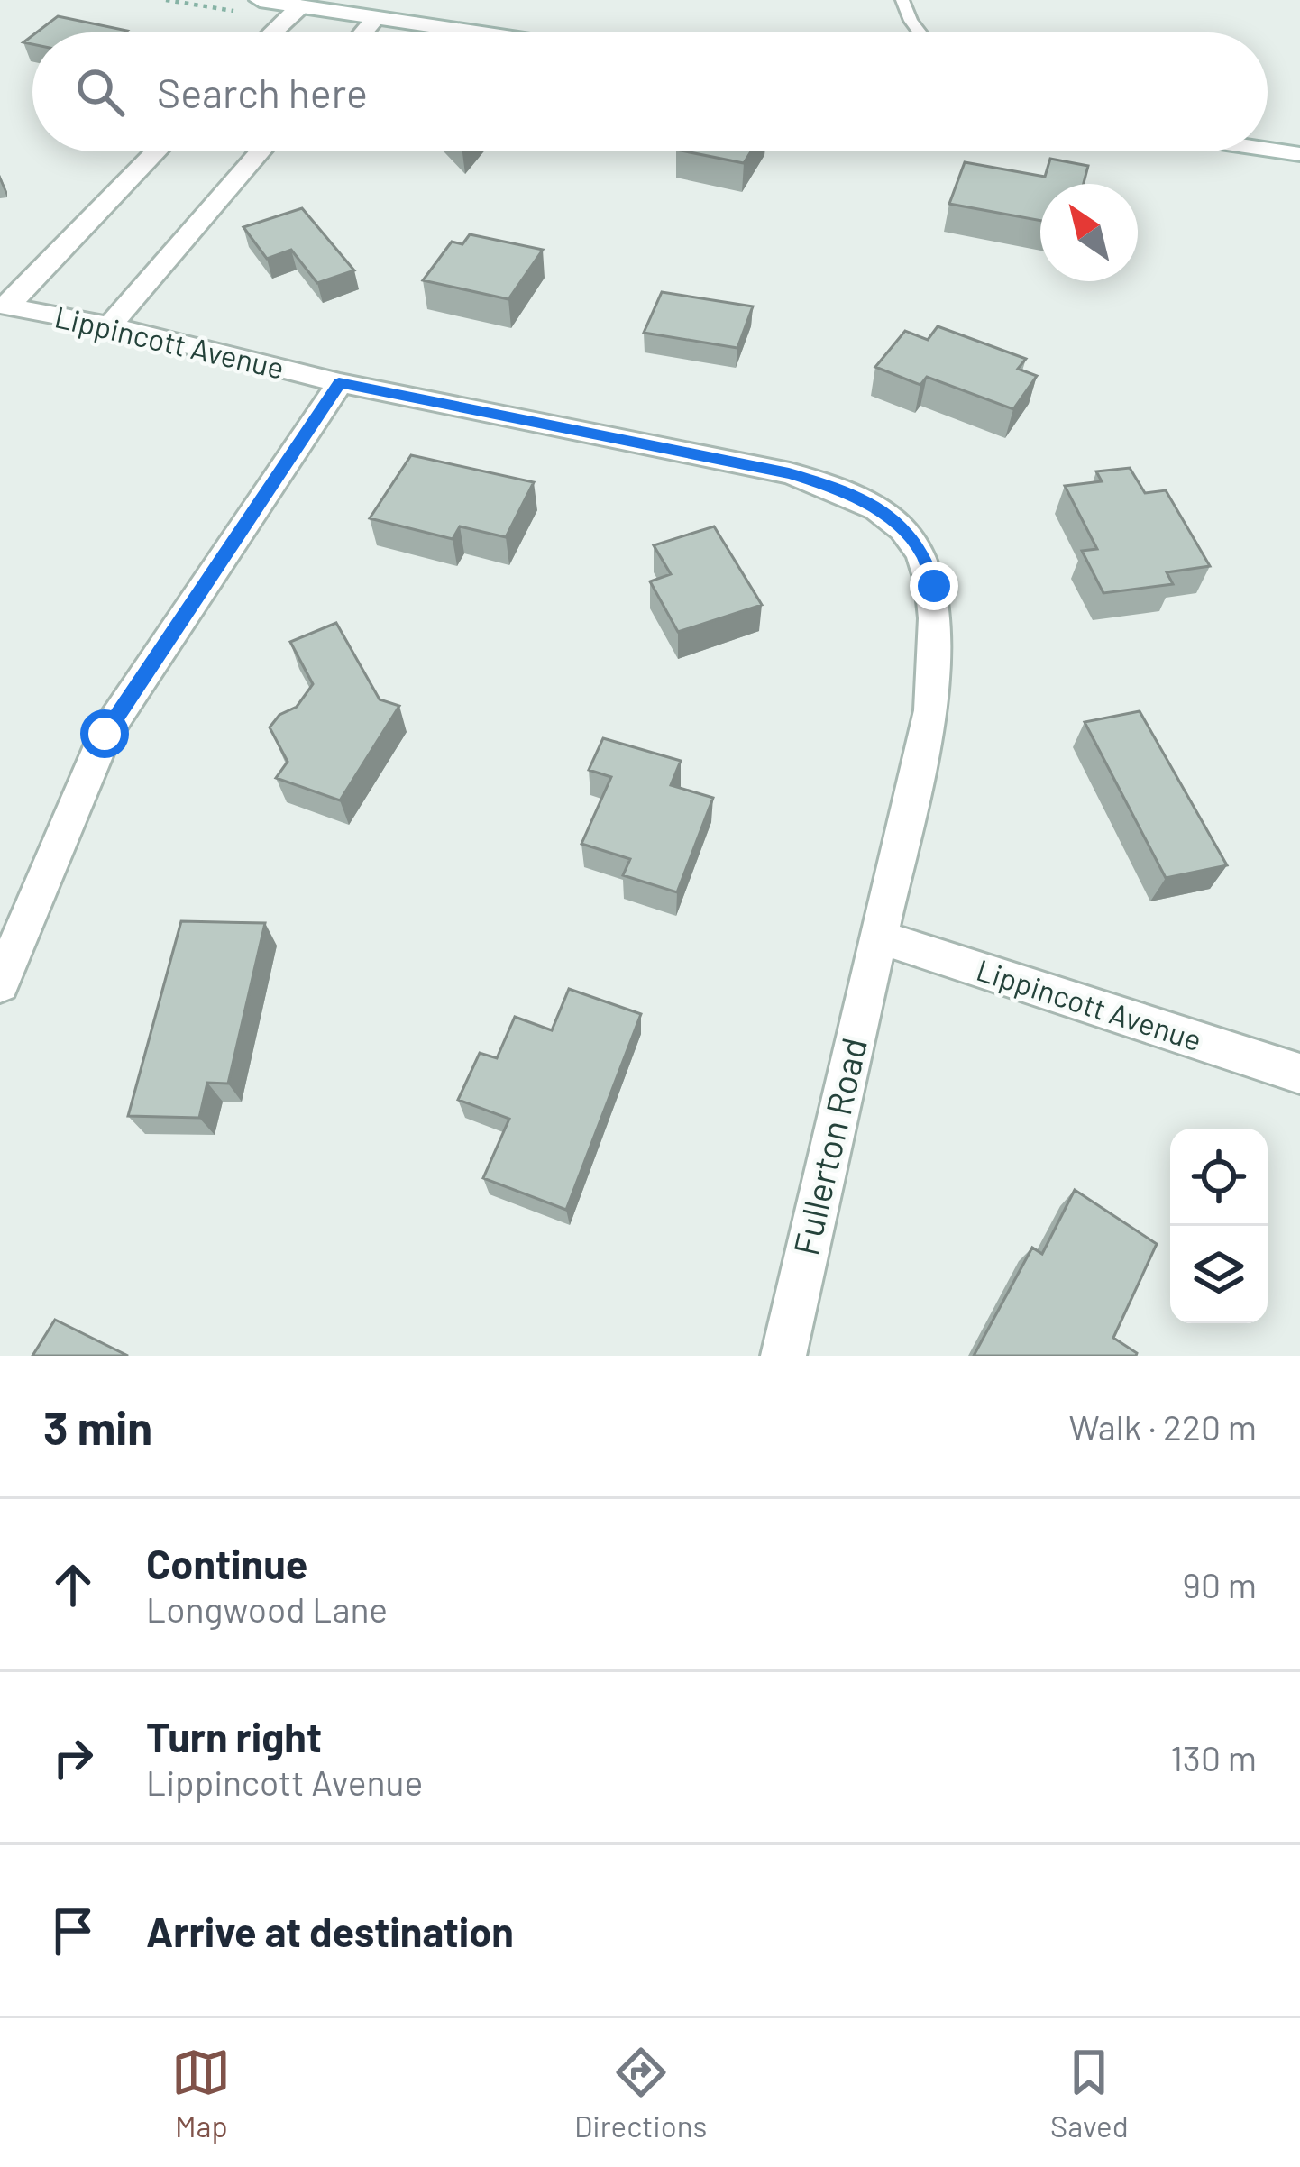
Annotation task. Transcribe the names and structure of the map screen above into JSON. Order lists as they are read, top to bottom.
{
  "streets": {
    "street": ["Lippincott Avenue", "Fullerton Road"]
  },
  "crossings": [
    ["Lippincott Avenue", "Fullerton Road"]
  ],
  "north": "top left",
  "page": {
    "search": "Search here",
    "heading": ["3 min", "Walk · 220 m"],
    "list": [
      ["Continue", "Longwood Lane", "90 m"],
      ["Turn right", "Lippincott Avenue", "130 m"],
      "Arrive at destination"
    ],
    "nav": ["Map", "Directions", "Saved"]
  }
}
